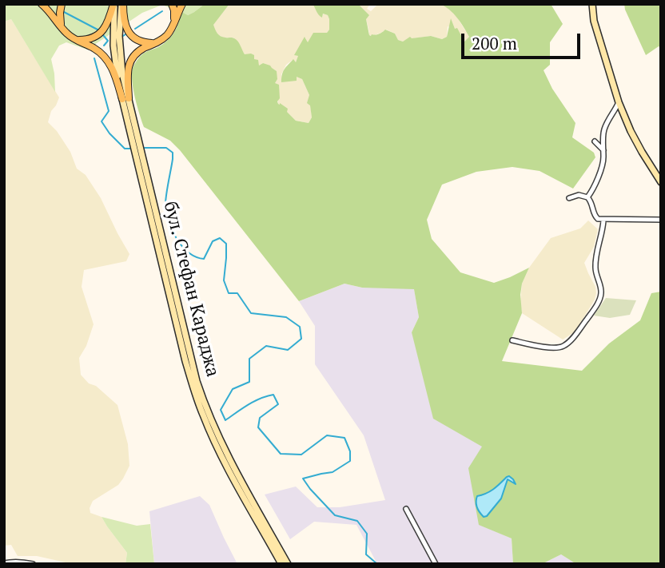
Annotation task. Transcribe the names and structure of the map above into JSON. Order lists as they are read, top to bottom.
{
  "streets": {
    "main road": ["бул. Стефан Караджа"]
  },
  "scale_bar": "200 m"
}
